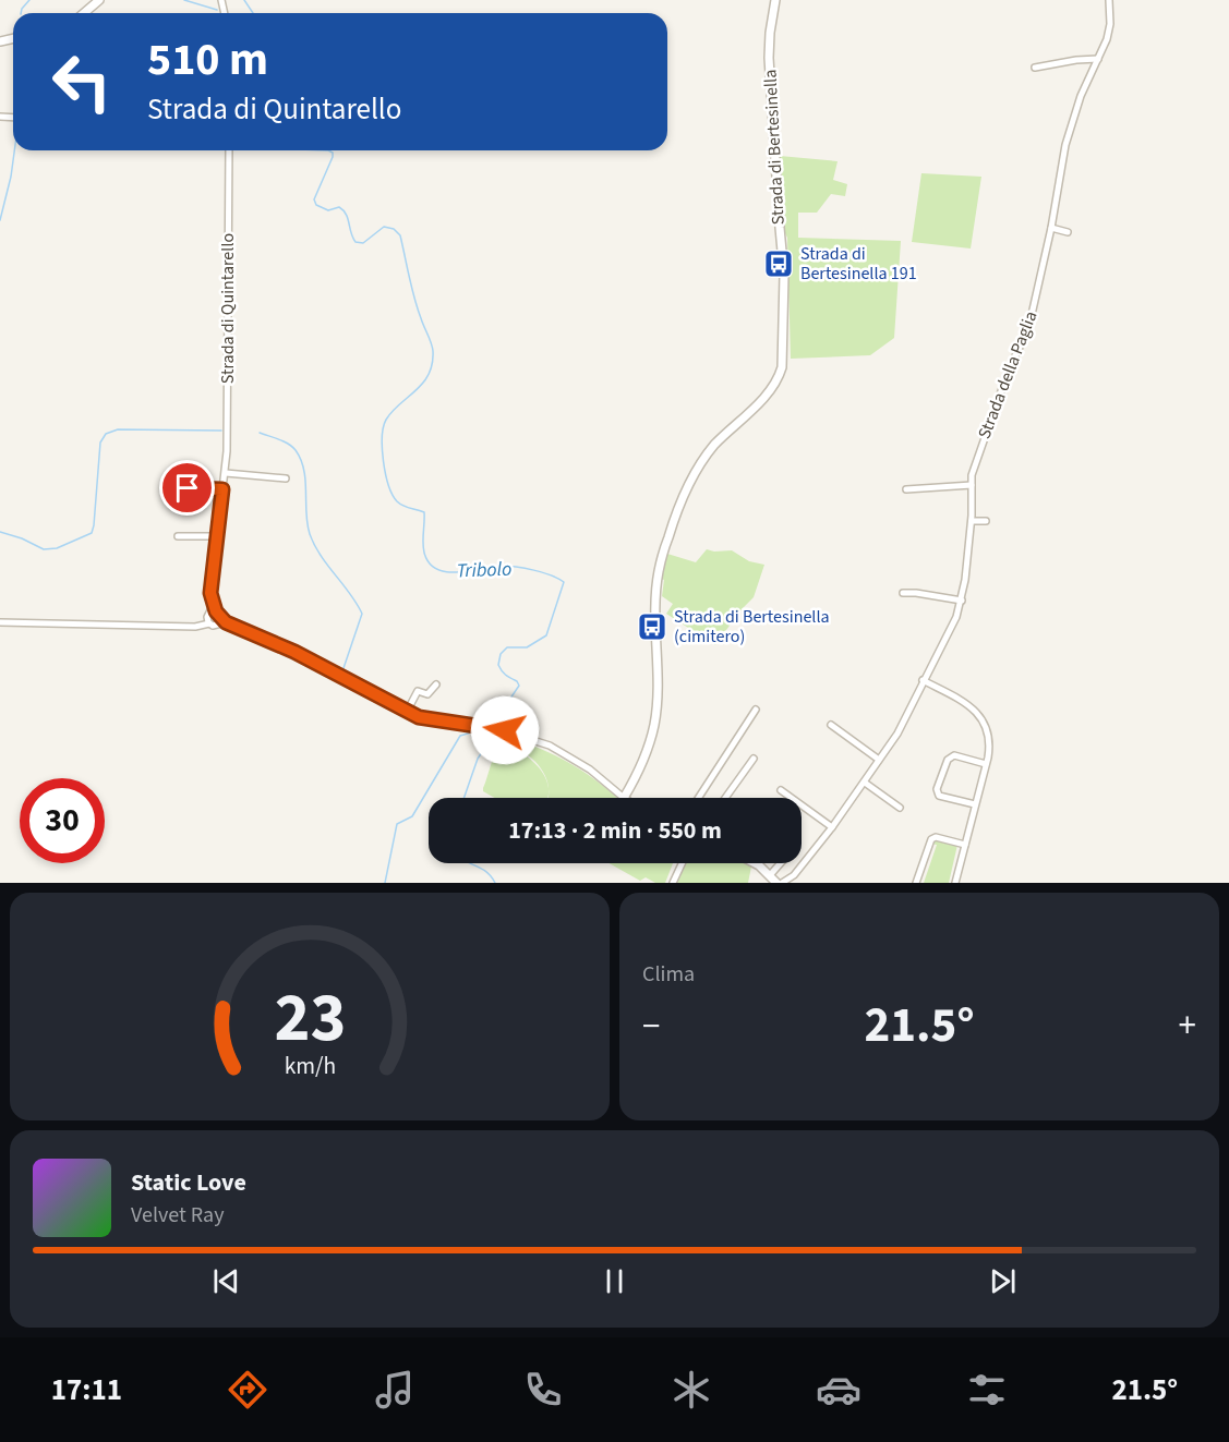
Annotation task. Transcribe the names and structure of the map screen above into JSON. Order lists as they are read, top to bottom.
{
  "streets": {
    "street": ["Strada di Bertesinella", "Strada di Quintarello", "Strada della Paglia"]
  },
  "water": ["Tribolo"],
  "places": {
    "bus stop": ["Strada di Bertesinella 191", "Strada di Bertesinella (cimitero)"]
  },
  "page": {
    "turn": ["510 m", "Strada di Quintarello"],
    "limit": "30",
    "trip": "17:13 · 2 min · 550 m",
    "tile": "Clima",
    "heat": ["−", "21.5°", "+"],
    "song": ["Static Love", "Velvet Ray"],
    "tabs": ["17:11", "21.5°"],
    "gauge": ["23", "km/h"]
  }
}
